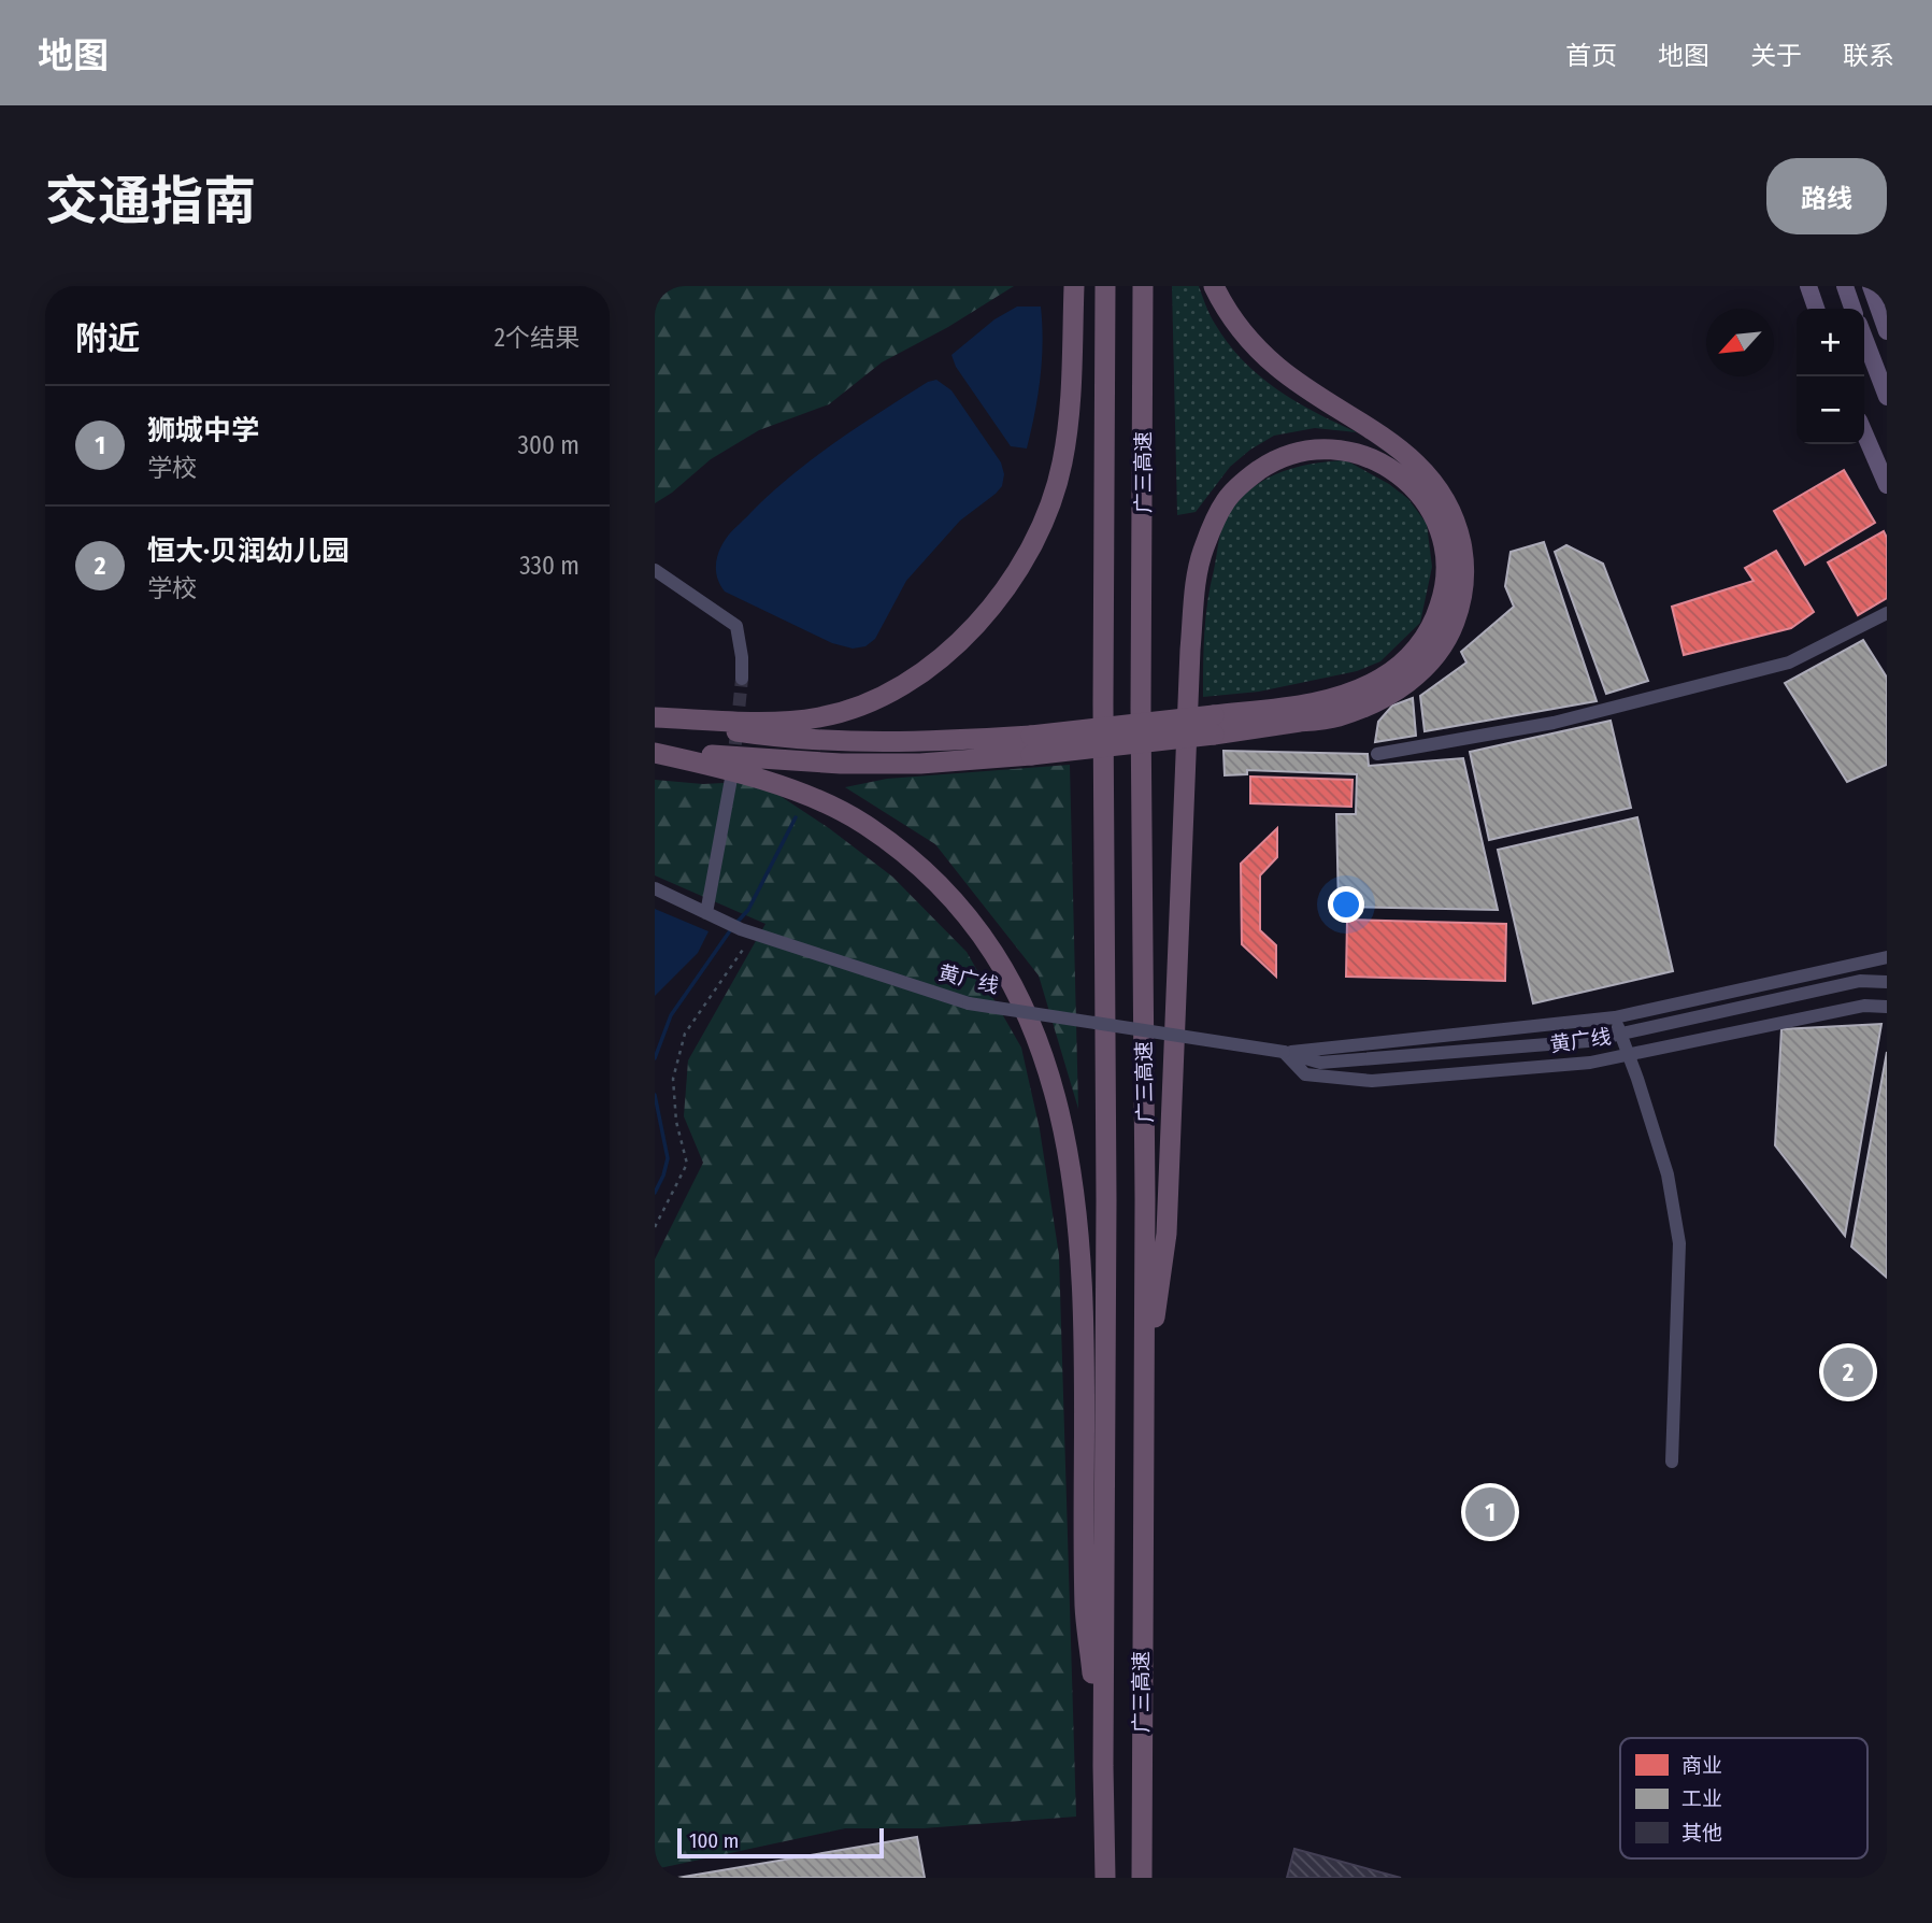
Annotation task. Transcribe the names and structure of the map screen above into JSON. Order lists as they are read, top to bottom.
{
  "streets": {
    "highway": ["广三高速"],
    "street": ["黄广线"]
  },
  "legend": ["商业", "工业", "其他"],
  "scale_bar": "100 m",
  "north": "bottom left",
  "page": {
    "header": "地图",
    "nav": [
      "首页",
      "地图",
      "关于",
      "联系"
    ],
    "title": "交通指南",
    "buttons": "路线",
    "heading": ["附近", "2个结果"],
    "map_buttons": ["+", "−"],
    "list": [
      {
        "mark": "1",
        "name": "狮城中学",
        "note": "学校",
        "value": "300 m"
      },
      {
        "mark": "2",
        "name": "恒大·贝润幼儿园",
        "note": "学校",
        "value": "330 m"
      }
    ],
    "pins": ["2", "1"],
    "scale": "100 m"
  }
}
